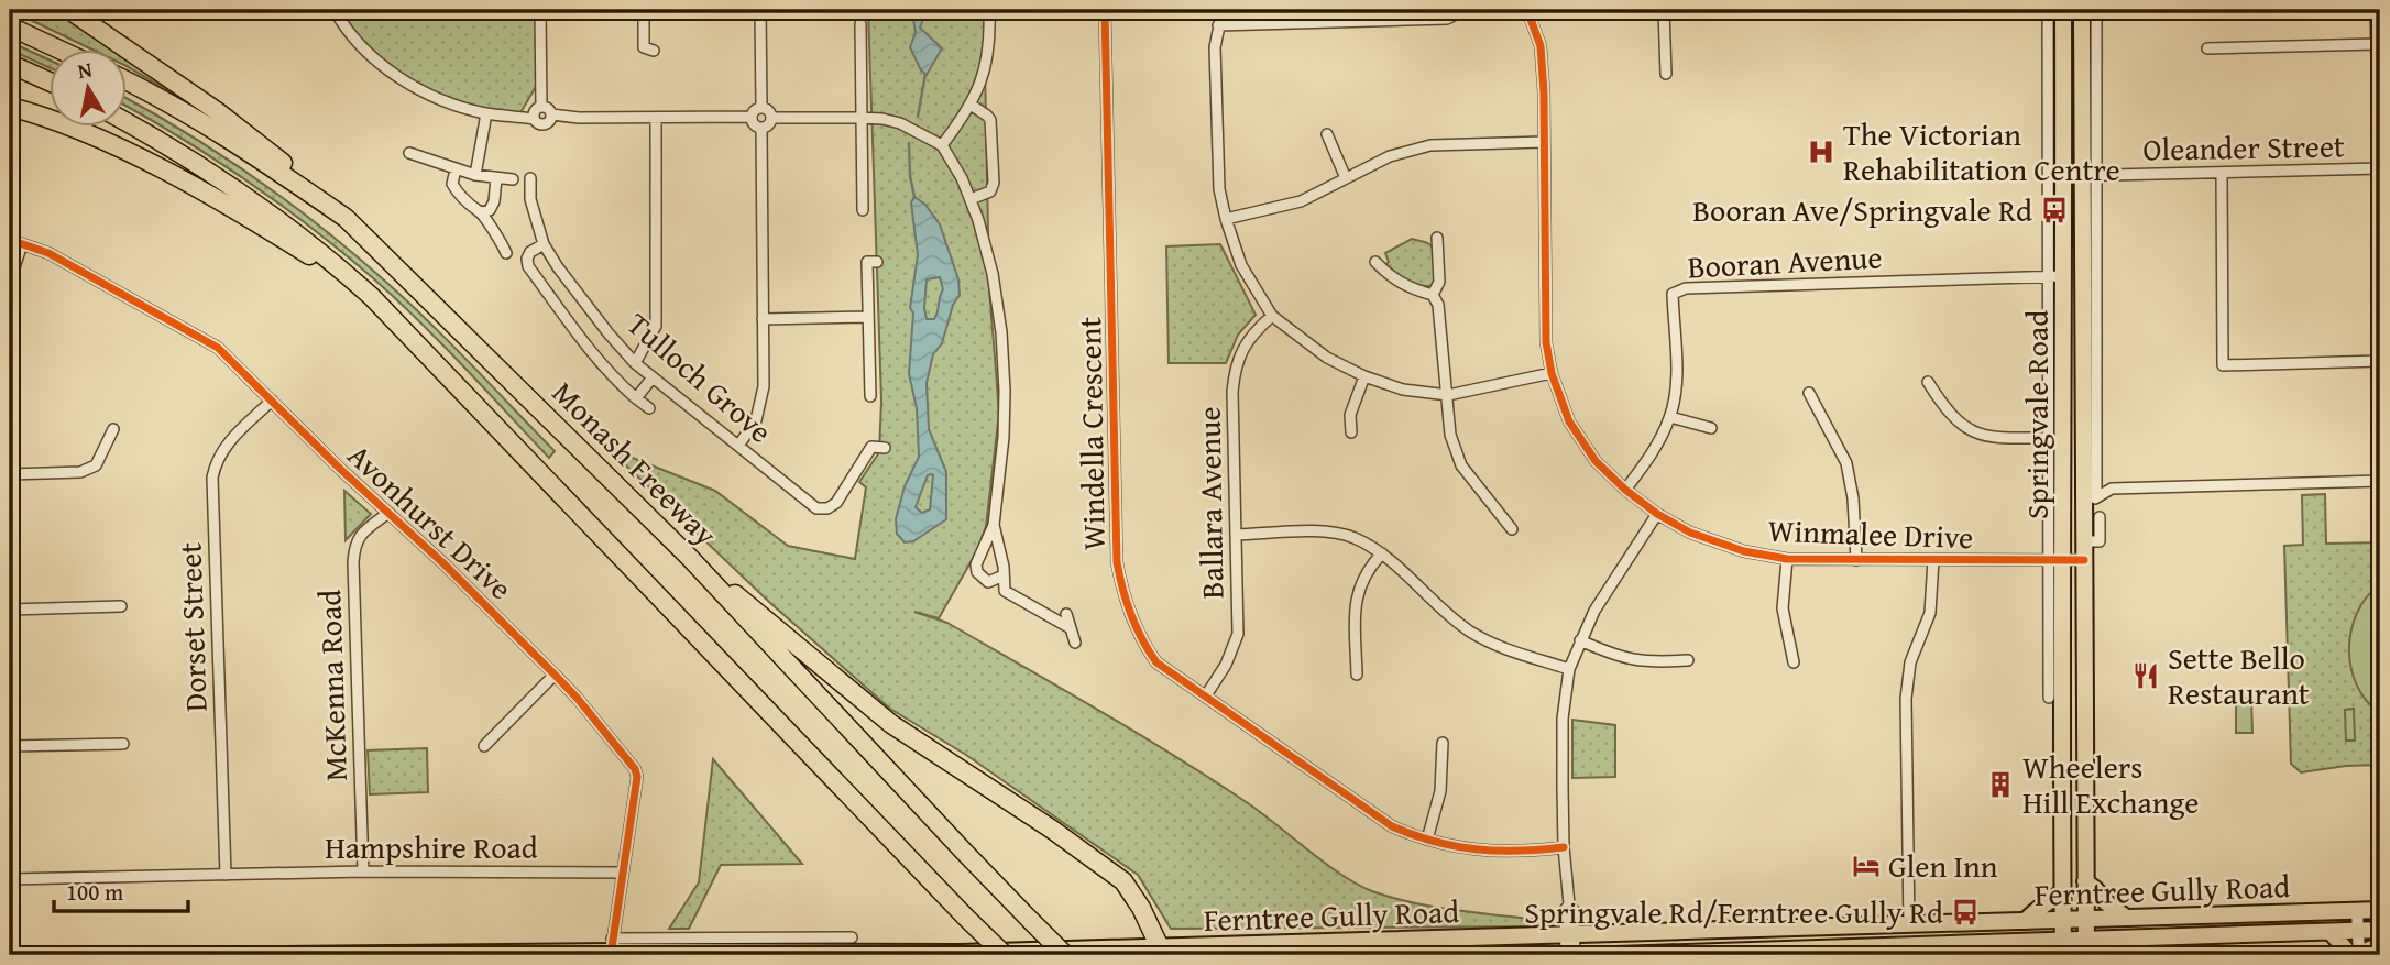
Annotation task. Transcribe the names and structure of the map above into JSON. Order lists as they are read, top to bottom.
{
  "streets": {
    "highway": ["Monash Freeway"],
    "main road": ["Springvale Road", "Ferntree Gully Road"],
    "street": [
      "Oleander Street",
      "Booran Avenue",
      "Tulloch Grove",
      "Windella Crescent",
      "Ballara Avenue",
      "Avonhurst Drive",
      "Winmalee Drive",
      "Dorset Street",
      "McKenna Road",
      "Hampshire Road"
    ]
  },
  "crossings": [
    ["Oleander Street", "Springvale Road"],
    ["Booran Avenue", "Springvale Road"],
    ["Booran Avenue", "Winmalee Drive"],
    ["Springvale Road", "Winmalee Drive"],
    ["Springvale Road", "Ferntree Gully Road"],
    ["Windella Crescent", "Ballara Avenue"],
    ["Avonhurst Drive", "Dorset Street"],
    ["Avonhurst Drive", "McKenna Road"],
    ["Avonhurst Drive", "Hampshire Road"],
    ["Avonhurst Drive", "Ferntree Gully Road"],
    ["Dorset Street", "Hampshire Road"],
    ["McKenna Road", "Hampshire Road"]
  ],
  "places": {
    "hospital": ["The Victorian Rehabilitation Centre"],
    "bus stop": ["Booran Ave/Springvale Rd", "Springvale Rd/Ferntree Gully Rd"],
    "restaurant": ["Sette Bello Restaurant"],
    "building": ["Wheelers Hill Exchange"],
    "hotel": ["Glen Inn"]
  },
  "scale_bar": "100 m",
  "north": "top"
}
